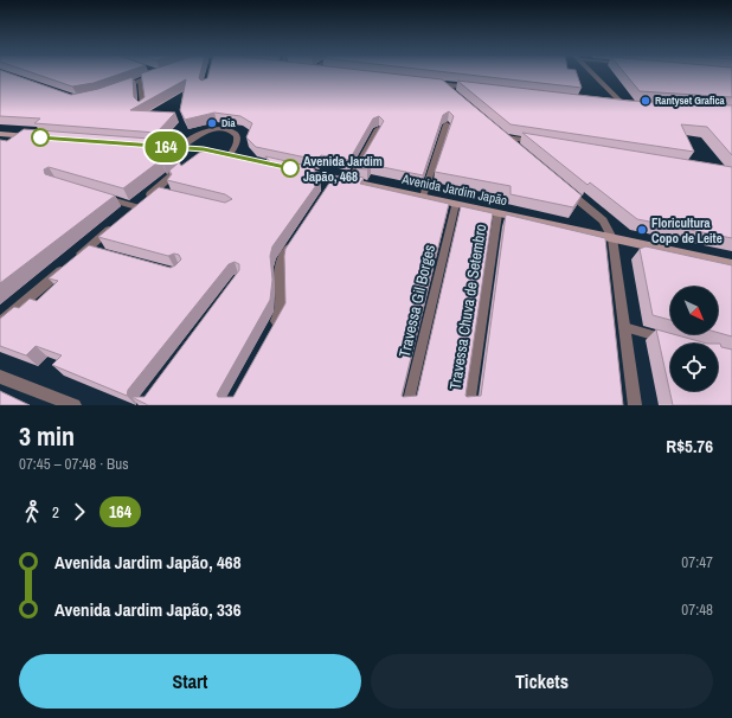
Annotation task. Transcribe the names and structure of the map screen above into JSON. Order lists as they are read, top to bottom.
{
  "streets": {
    "main road": ["Avenida Jardim Japão"],
    "lane": ["Travessa Gil Borges", "Travessa Chuva de Setembro"]
  },
  "crossings": [
    ["Avenida Jardim Japão", "Travessa Gil Borges"],
    ["Avenida Jardim Japão", "Travessa Chuva de Setembro"]
  ],
  "places": [
    "Rantyset Grafica",
    "Dia",
    "Avenida Jardim Japão, 468",
    "Floricultura Copo de Leite"
  ],
  "lines": ["bus line 164"],
  "north": "bottom right",
  "page": {
    "on_map": "164",
    "heading": ["3 min", "07:45 – 07:48 · Bus", "R$5.76"],
    "legs": ["2", "164"],
    "list": [
      {
        "name": "Avenida Jardim Japão, 468",
        "value": "07:47"
      },
      {
        "name": "Avenida Jardim Japão, 336",
        "value": "07:48"
      }
    ],
    "buttons": ["Start", "Tickets"]
  }
}
